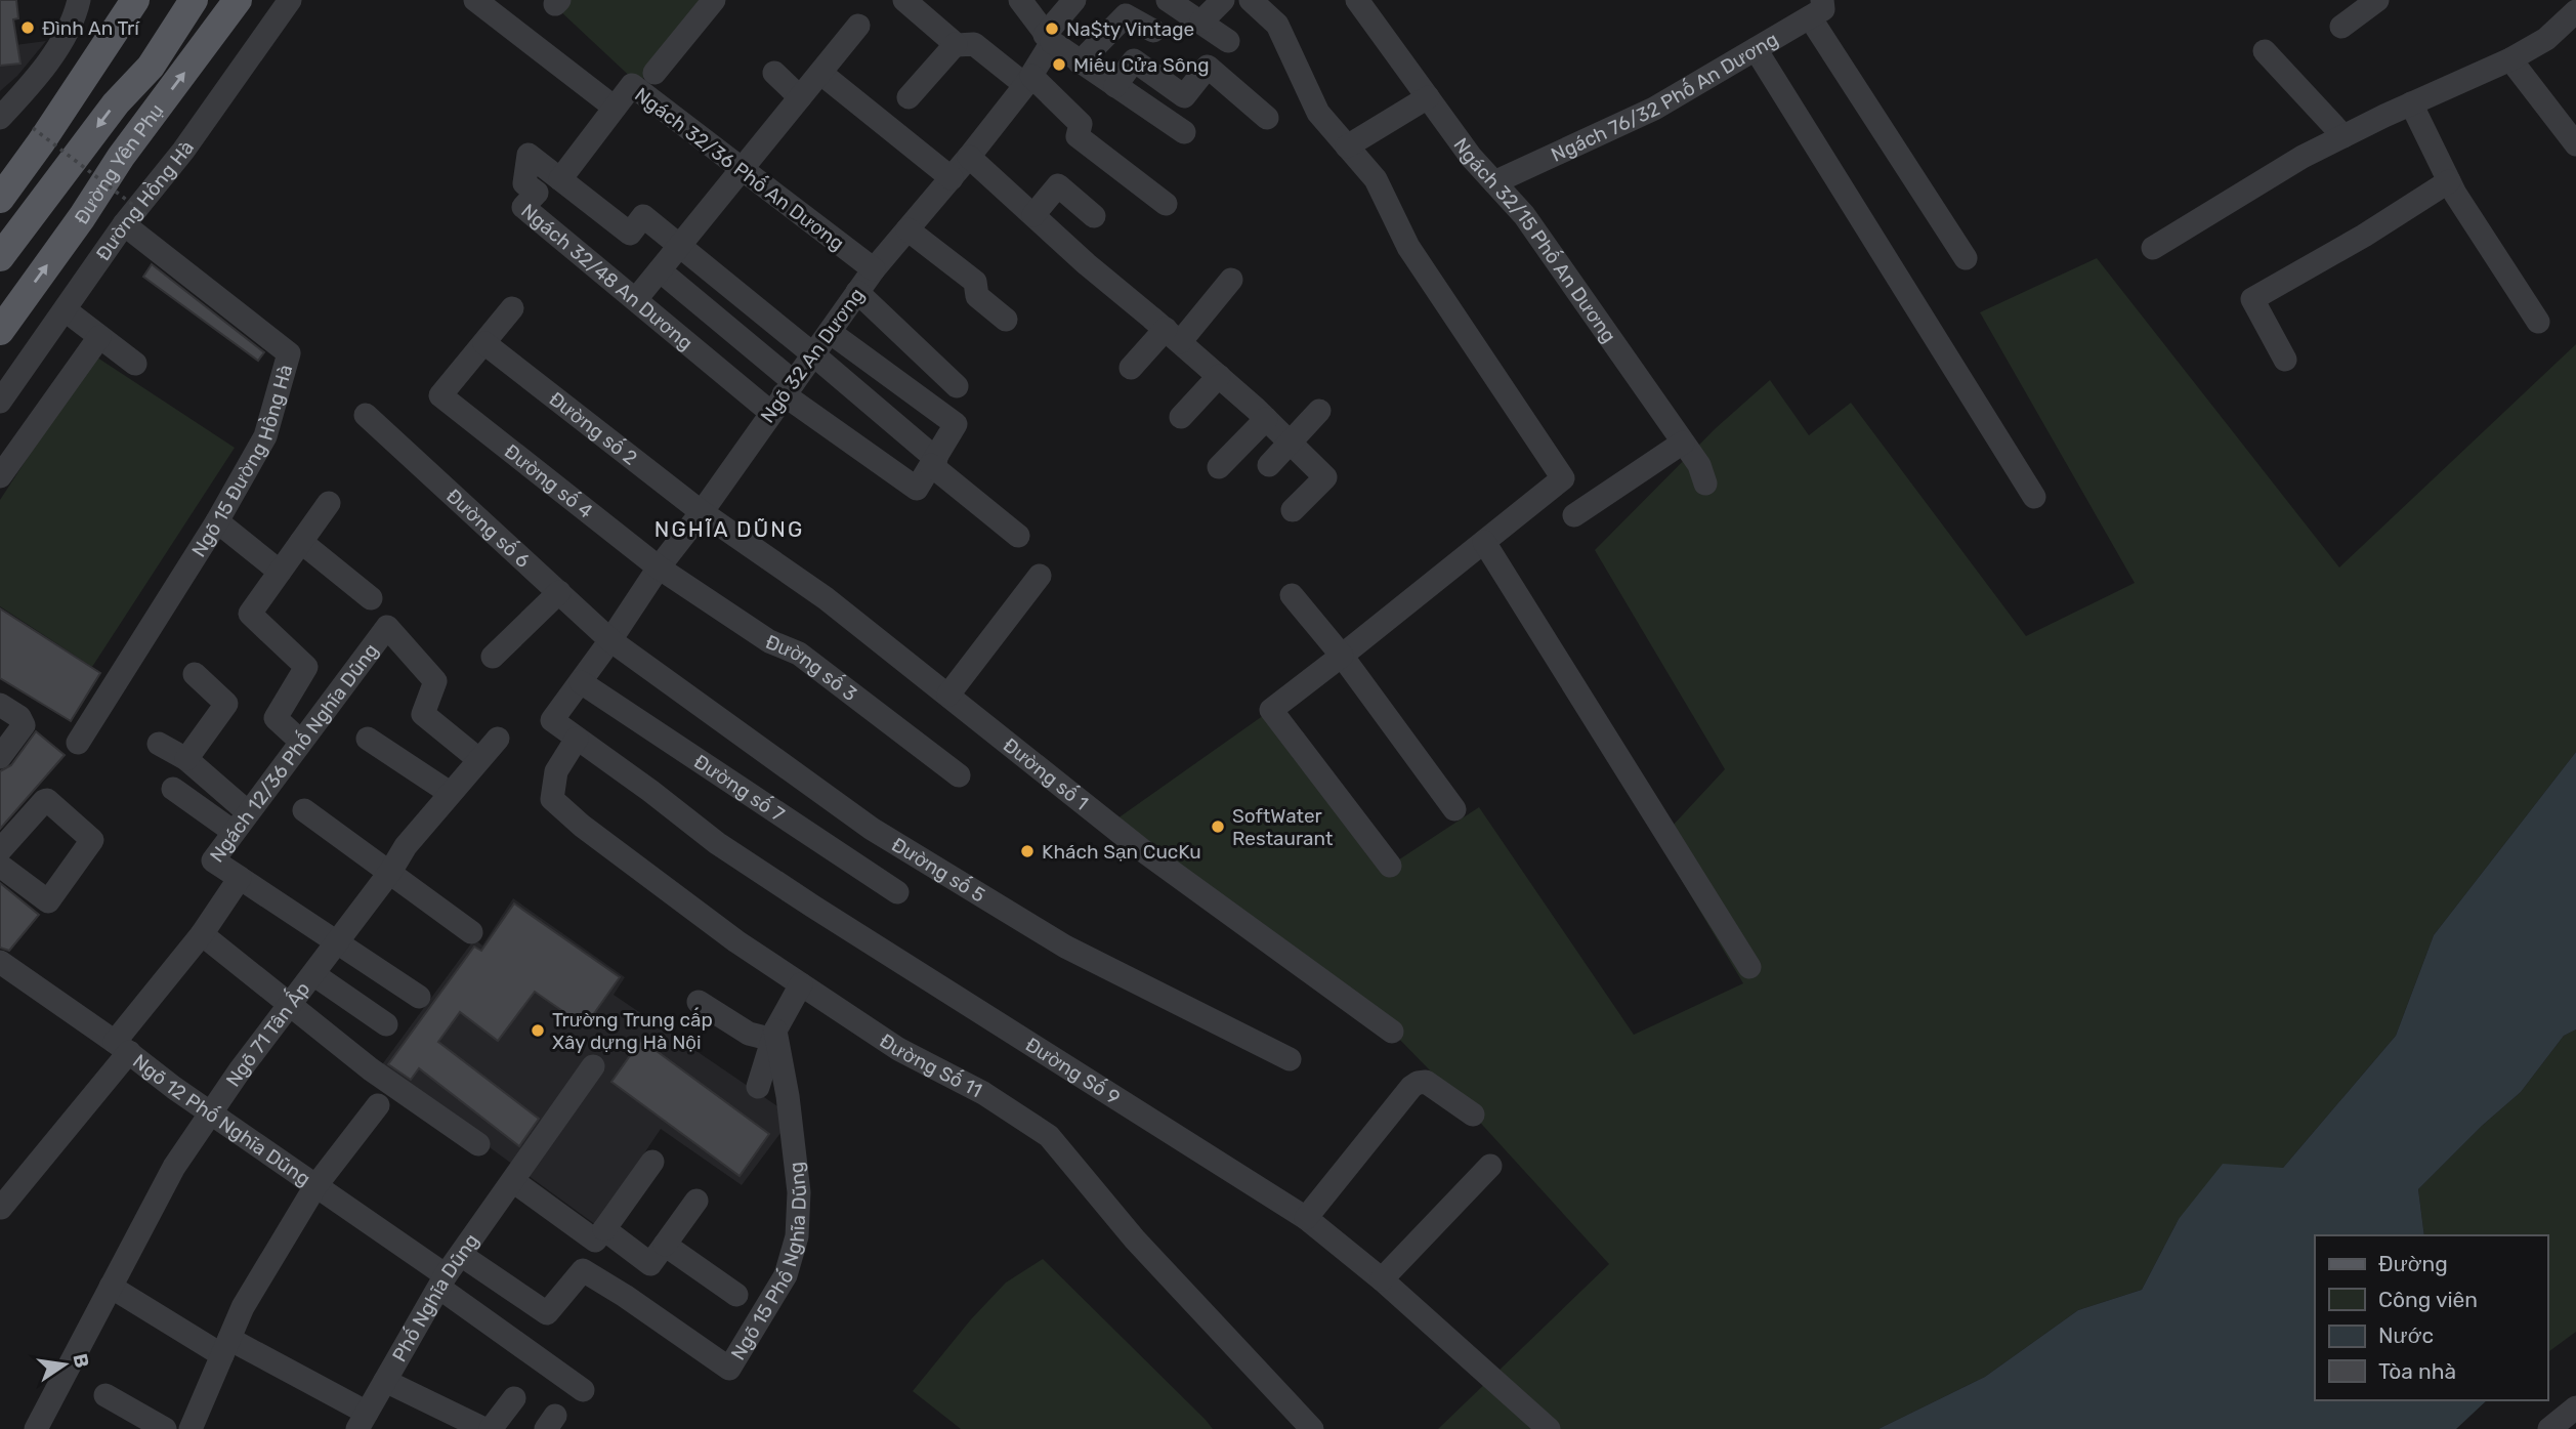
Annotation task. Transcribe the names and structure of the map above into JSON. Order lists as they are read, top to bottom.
{
  "streets": {
    "main road": ["Đường Yên Phụ"],
    "street": [
      "Ngách 76/32 Phố An Dương",
      "Ngách 32/36 Phố An Dương",
      "Đường Hồng Hà",
      "Ngách 32/15 Phố An Dương",
      "Ngách 32/48 An Dương",
      "Ngõ 32 An Dương",
      "Đường số 2",
      "Ngõ 15 Đường Hồng Hà",
      "Đường số 4",
      "Đường số 6",
      "Đường số 3",
      "Ngách 12/36 Phố Nghĩa Dũng",
      "Đường số 1",
      "Đường số 7",
      "Đường số 5",
      "Ngõ 71 Tân Ấp",
      "Đường Số 11",
      "Đường Số 9",
      "Ngõ 12 Phố Nghĩa Dũng",
      "Ngõ 15 Phố Nghĩa Dũng",
      "Phố Nghĩa Dũng"
    ]
  },
  "crossings": [
    ["Ngách 76/32 Phố An Dương", "Ngách 32/15 Phố An Dương"],
    ["Ngách 32/36 Phố An Dương", "Ngách 32/48 An Dương"],
    ["Ngách 32/36 Phố An Dương", "Ngõ 32 An Dương"],
    ["Đường Hồng Hà", "Ngõ 15 Đường Hồng Hà"],
    ["Ngách 32/48 An Dương", "Ngõ 32 An Dương"],
    ["Ngõ 32 An Dương", "Đường số 2"],
    ["Ngõ 32 An Dương", "Đường số 4"],
    ["Ngõ 32 An Dương", "Đường số 6"],
    ["Ngõ 32 An Dương", "Đường số 3"],
    ["Ngõ 32 An Dương", "Đường số 1"],
    ["Ngõ 32 An Dương", "Đường số 7"],
    ["Ngõ 32 An Dương", "Đường số 5"],
    ["Ngõ 32 An Dương", "Đường Số 9"],
    ["Đường số 2", "Đường số 4"],
    ["Đường số 2", "Đường số 1"],
    ["Đường số 4", "Đường số 3"],
    ["Đường số 6", "Đường số 5"],
    ["Ngách 12/36 Phố Nghĩa Dũng", "Ngõ 71 Tân Ấp"],
    ["Ngách 12/36 Phố Nghĩa Dũng", "Ngõ 12 Phố Nghĩa Dũng"],
    ["Ngõ 71 Tân Ấp", "Ngõ 12 Phố Nghĩa Dũng"],
    ["Đường Số 11", "Đường Số 9"],
    ["Ngõ 12 Phố Nghĩa Dũng", "Phố Nghĩa Dũng"],
    ["Ngõ 15 Phố Nghĩa Dũng", "Phố Nghĩa Dũng"]
  ],
  "districts": ["NGHĨA DŨNG"],
  "places": [
    "Đình An Trí",
    "Na$ty Vintage",
    "Miếu Cửa Sông",
    "SoftWater Restaurant",
    "Khách Sạn CucKu",
    "Trường Trung cấp Xây dựng Hà Nội"
  ],
  "legend": [
    "Đường",
    "Công viên",
    "Nước",
    "Tòa nhà"
  ],
  "north": "right"
}
